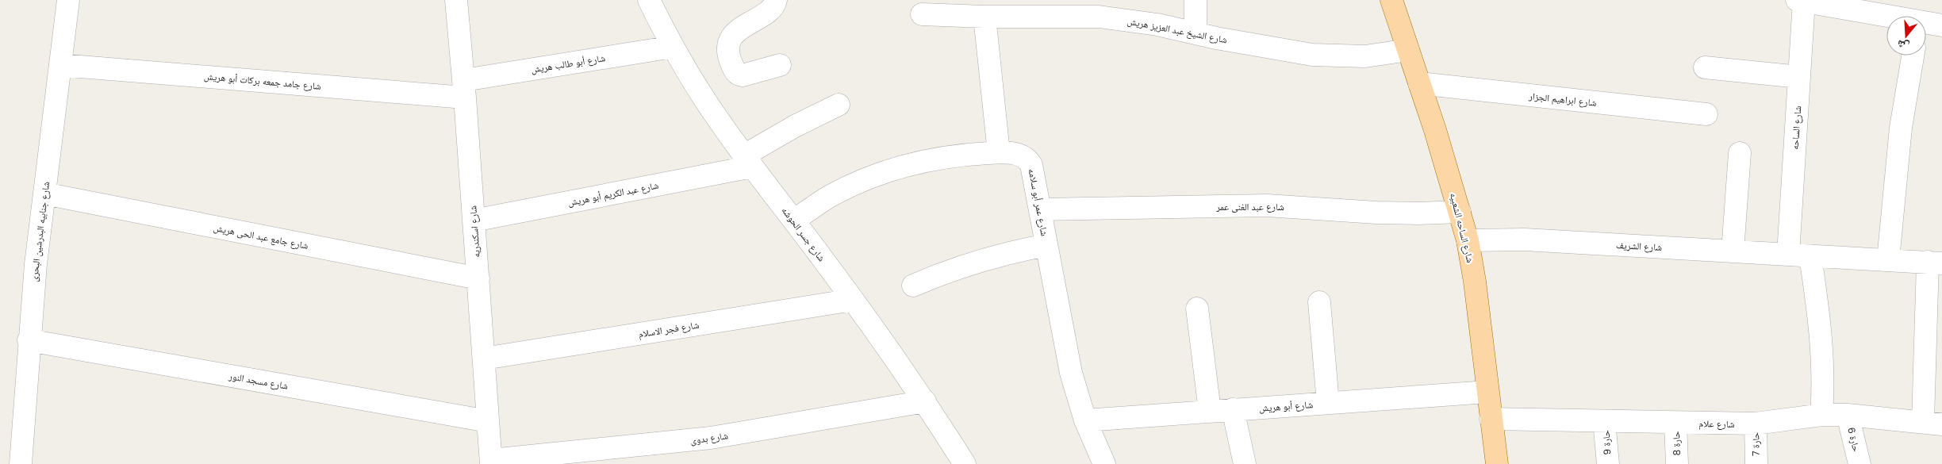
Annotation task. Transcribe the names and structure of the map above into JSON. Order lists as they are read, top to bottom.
{
  "streets": {
    "main road": ["شارع الساحه الشعبيه"],
    "street": [
      "شارع الشيخ عبد العزيز هريش",
      "شارع أبو طالب هريش",
      "شارع جامد جمعه بركات أبو هريش",
      "شارع ابراهيم الجزار",
      "شارع الساحه",
      "شارع عبد الكريم أبو هريش",
      "شارع عمر أبو سلامه",
      "شارع عبد الغنى عمر",
      "شارع جنابيه البدرشين البحرى",
      "شارع اسكندريه",
      "شارع جسر الحوشه",
      "شارع جامع عبد الحى هريش",
      "شارع الشريف",
      "شارع فجر الاسلام",
      "شارع مسجد النور",
      "شارع أبو هريش",
      "شارع علام",
      "شارع بدوى",
      "حارة 6",
      "حارة 9",
      "حارة 8",
      "حارة 7"
    ]
  },
  "crossings": [
    ["شارع الشيخ عبد العزيز هريش", "شارع الساحه الشعبيه"],
    ["شارع أبو طالب هريش", "شارع جامد جمعه بركات أبو هريش"],
    ["شارع أبو طالب هريش", "شارع اسكندريه"],
    ["شارع أبو طالب هريش", "شارع جسر الحوشه"],
    ["شارع جامد جمعه بركات أبو هريش", "شارع جنابيه البدرشين البحرى"],
    ["شارع جامد جمعه بركات أبو هريش", "شارع اسكندريه"],
    ["شارع ابراهيم الجزار", "شارع الساحه الشعبيه"],
    ["شارع الساحه", "شارع الشريف"],
    ["شارع عبد الكريم أبو هريش", "شارع اسكندريه"],
    ["شارع عبد الكريم أبو هريش", "شارع جسر الحوشه"],
    ["شارع عمر أبو سلامه", "شارع عبد الغنى عمر"],
    ["شارع عمر أبو سلامه", "شارع جسر الحوشه"],
    ["شارع عمر أبو سلامه", "شارع أبو هريش"],
    ["شارع عبد الغنى عمر", "شارع الساحه الشعبيه"],
    ["شارع الساحه الشعبيه", "شارع الشريف"],
    ["شارع الساحه الشعبيه", "شارع أبو هريش"],
    ["شارع الساحه الشعبيه", "شارع علام"],
    ["شارع جنابيه البدرشين البحرى", "شارع جامع عبد الحى هريش"],
    ["شارع جنابيه البدرشين البحرى", "شارع مسجد النور"],
    ["شارع اسكندريه", "شارع جامع عبد الحى هريش"],
    ["شارع اسكندريه", "شارع فجر الاسلام"],
    ["شارع اسكندريه", "شارع مسجد النور"],
    ["شارع اسكندريه", "شارع بدوى"],
    ["شارع جسر الحوشه", "شارع فجر الاسلام"],
    ["شارع جسر الحوشه", "شارع بدوى"],
    ["شارع علام", "حارة 6"],
    ["شارع علام", "حارة 9"],
    ["شارع علام", "حارة 8"],
    ["شارع علام", "حارة 7"]
  ],
  "north": "bottom"
}
